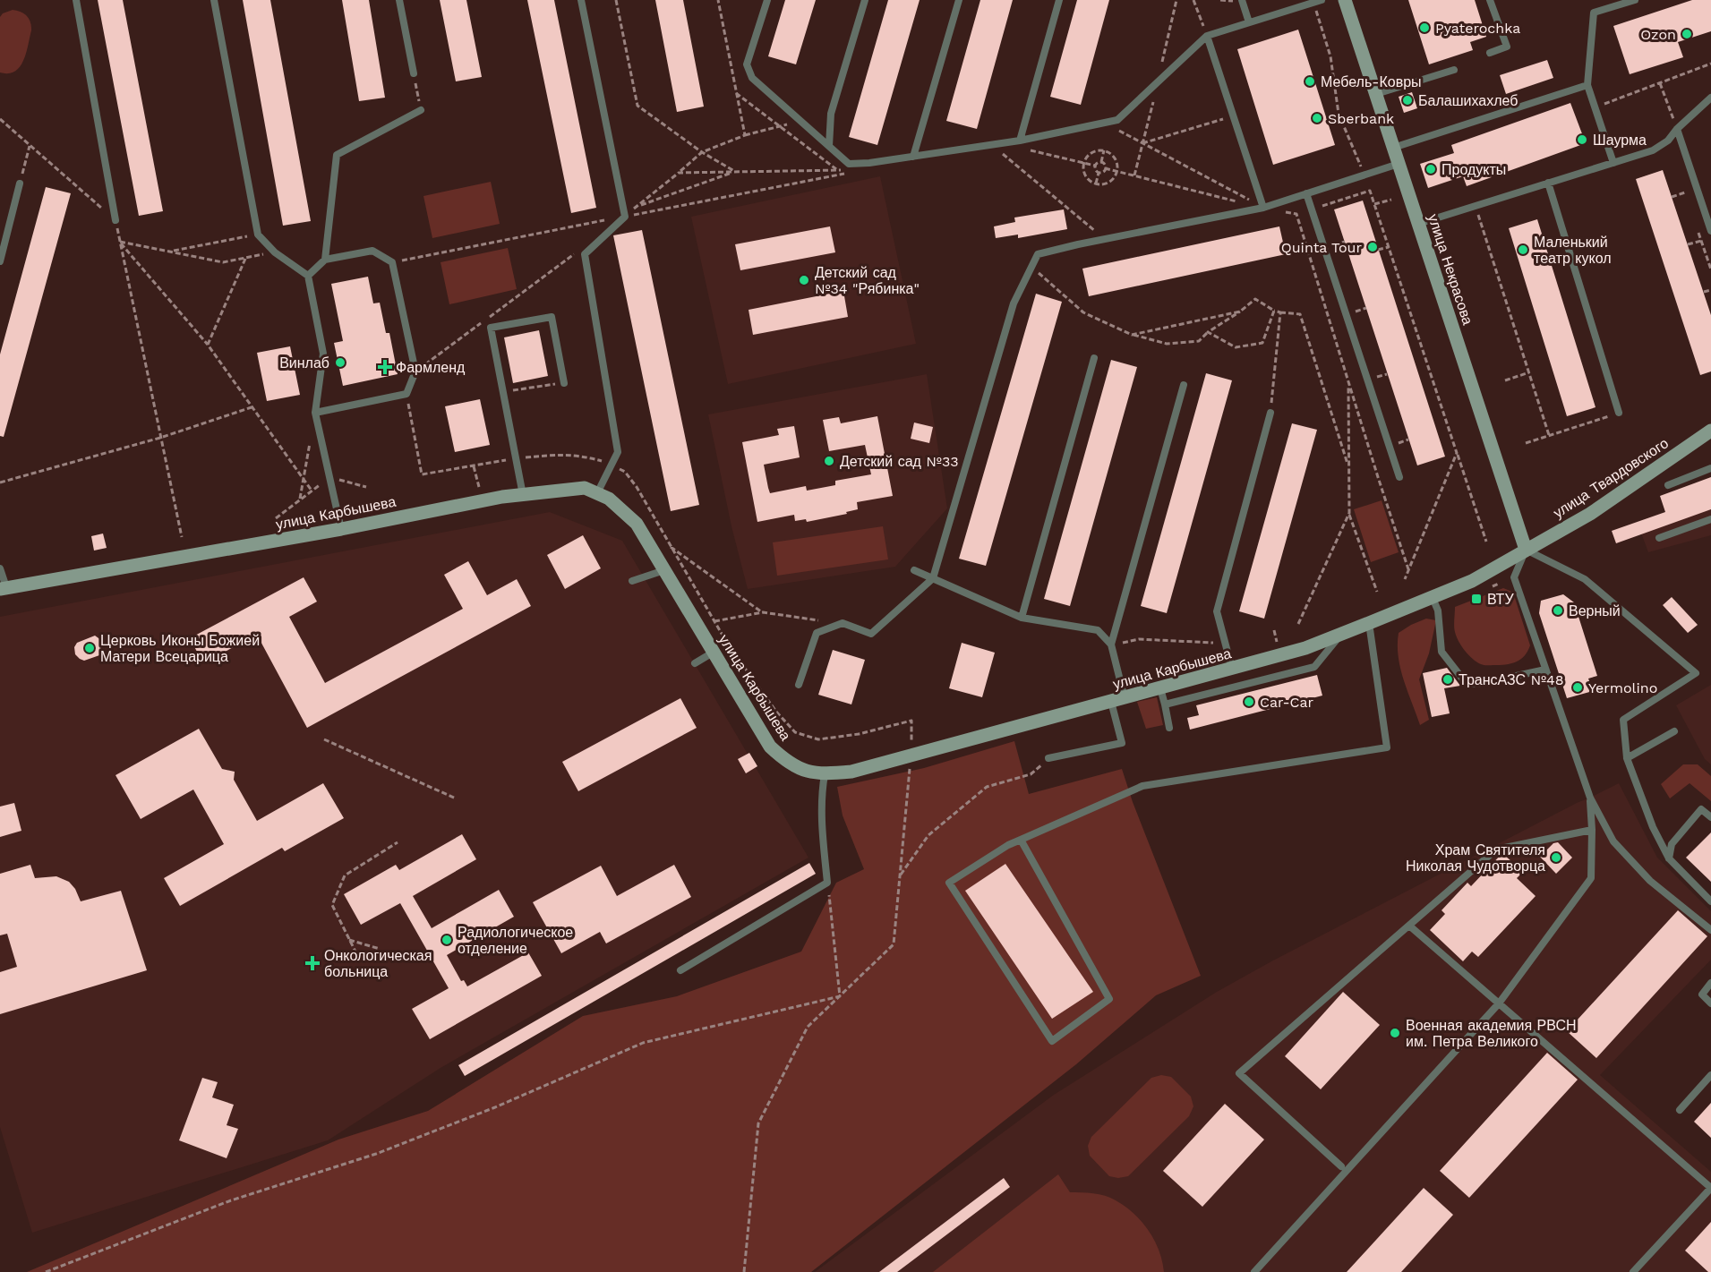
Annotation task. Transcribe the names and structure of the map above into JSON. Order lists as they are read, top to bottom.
{
  "streets": {
    "street": ["улица Некрасова", "улица Твардовского", "улица Карбышева"]
  },
  "crossings": [
    ["улица Некрасова", "улица Твардовского"],
    ["улица Некрасова", "улица Карбышева"],
    ["улица Твардовского", "улица Карбышева"]
  ],
  "places": {
    "other": [
      "Pyaterochka",
      "Ozon",
      "Мебель-Ковры",
      "Балашихахлеб",
      "Sberbank",
      "Шаурма",
      "Продукты",
      "Quinta Tour",
      "Маленький театр кукол",
      "Детский сад №34 \"Рябинка\"",
      "Винлаб",
      "Детский сад №33",
      "Верный",
      "Церковь Иконы Божией Матери Всецарица",
      "ТрансАЗС №48",
      "Yermolino",
      "Car-Car",
      "Храм Святителя Николая Чудотворца",
      "Радиологическое отделение",
      "Военная академия РВСН им. Петра Великого"
    ],
    "health": ["Фармленд", "Онкологическая больница"],
    "transit": ["ВТУ"]
  }
}
